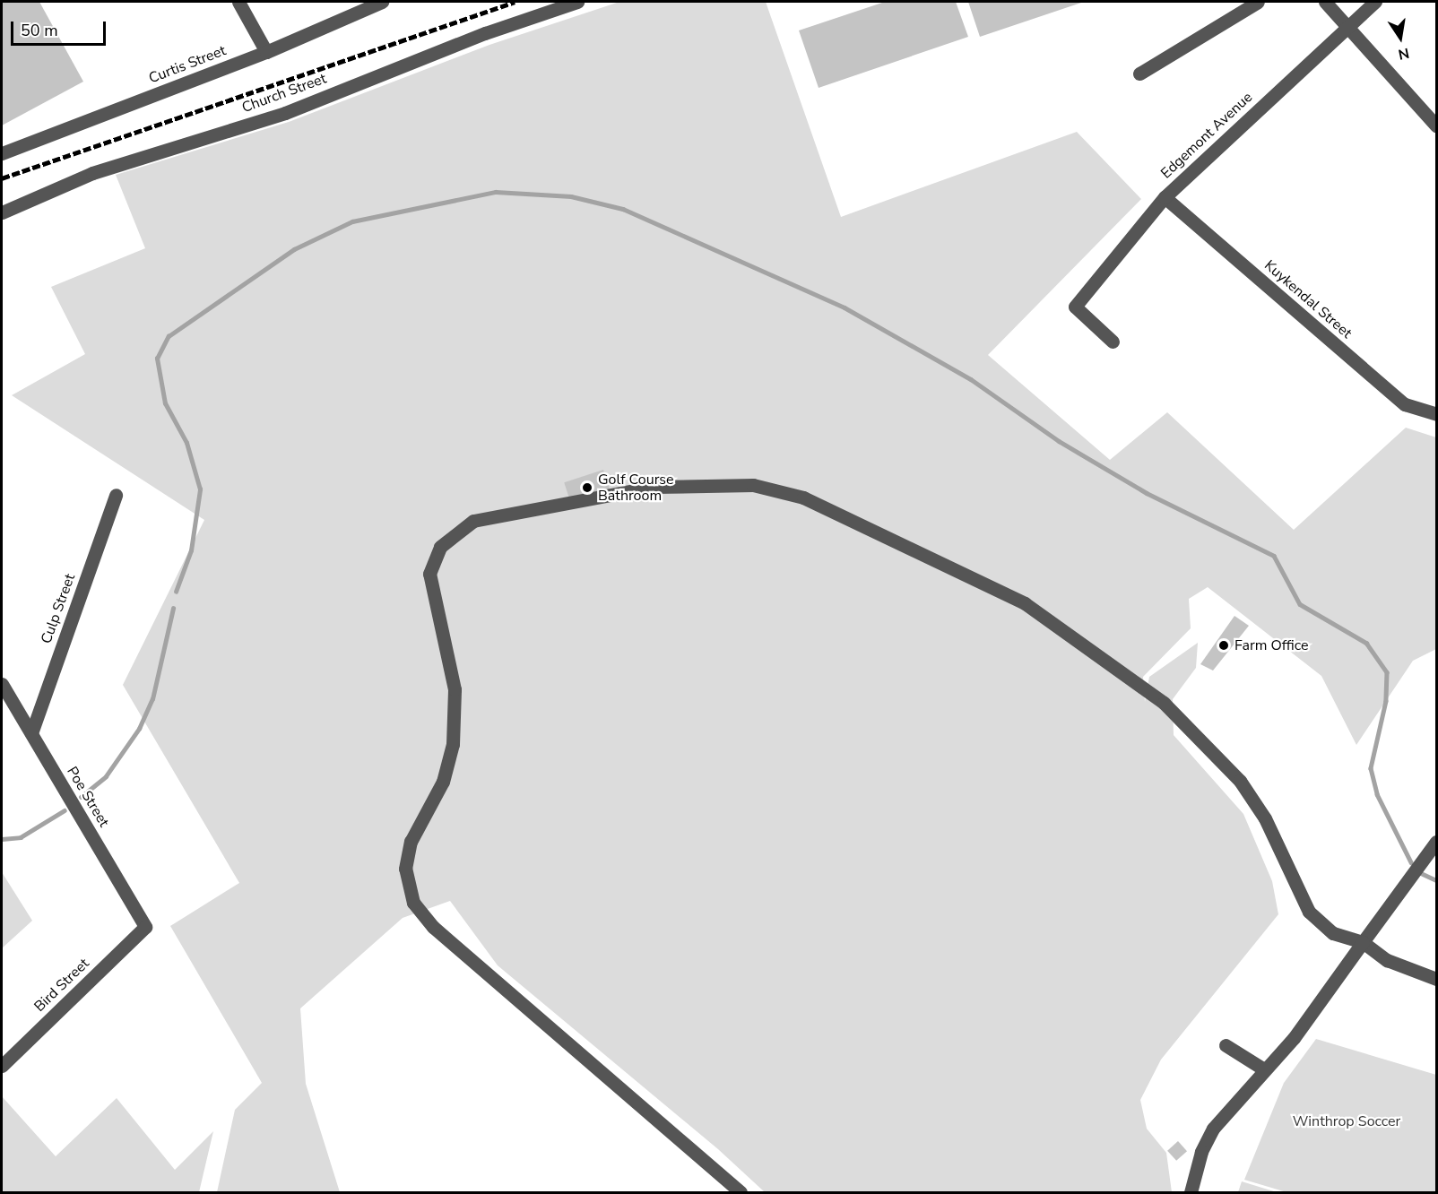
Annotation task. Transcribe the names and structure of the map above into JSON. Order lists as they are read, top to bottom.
{
  "streets": {
    "street": [
      "Curtis Street",
      "Church Street",
      "Edgemont Avenue",
      "Kuykendal Street",
      "Culp Street",
      "Poe Street",
      "Bird Street"
    ]
  },
  "crossings": [
    ["Edgemont Avenue", "Kuykendal Street"],
    ["Culp Street", "Poe Street"],
    ["Poe Street", "Bird Street"]
  ],
  "parks": ["Winthrop Soccer"],
  "places": ["Golf Course Bathroom", "Farm Office"],
  "scale_bar": "50 m",
  "north": "bottom"
}
